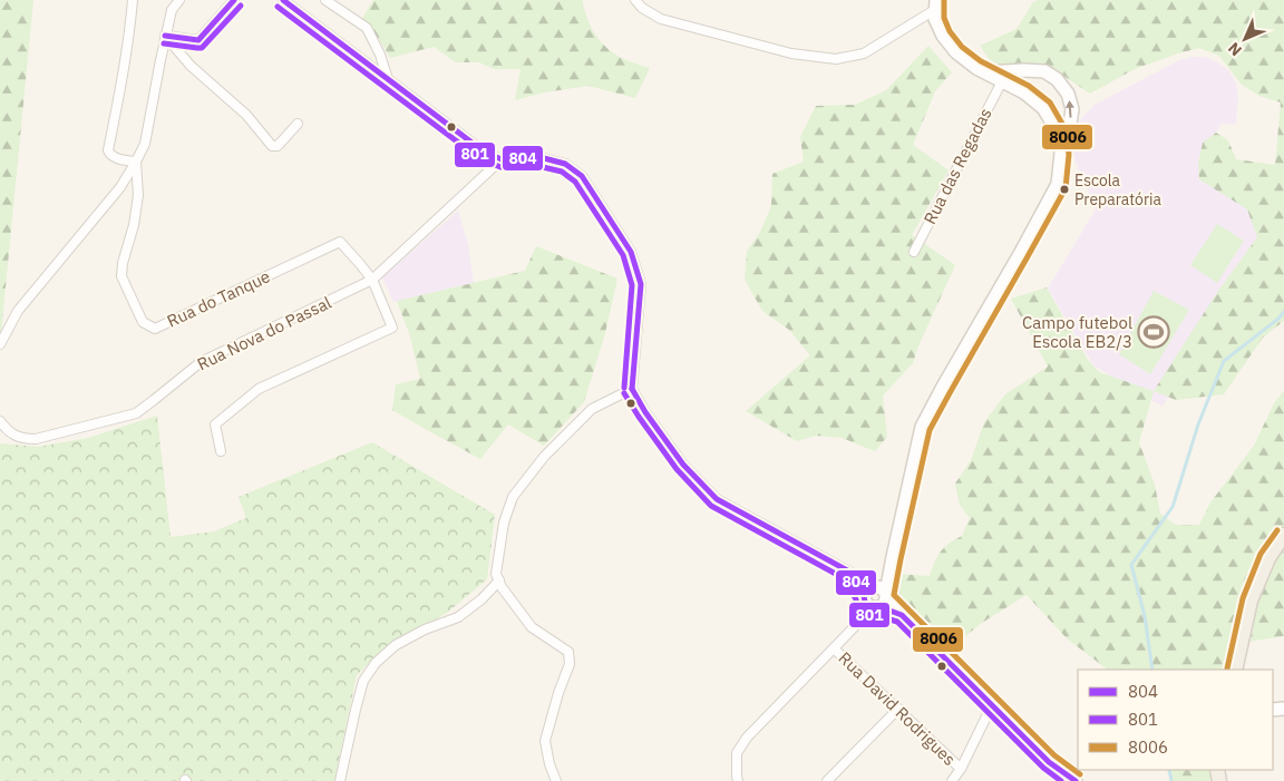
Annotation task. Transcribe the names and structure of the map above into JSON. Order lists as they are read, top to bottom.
{
  "streets": {
    "street": [
      "Rua das Regadas",
      "Rua do Tanque",
      "Rua Nova do Passal",
      "Rua David Rodrigues"
    ]
  },
  "crossings": [
    ["Rua do Tanque", "Rua Nova do Passal"]
  ],
  "places": {
    "other": ["Escola Preparatória"],
    "sports": ["Campo futebol Escola EB2/3"]
  },
  "lines": ["transit line 804", "transit line 8006", "transit line 801"],
  "legend": ["804", "801", "8006"],
  "north": "bottom left"
}
